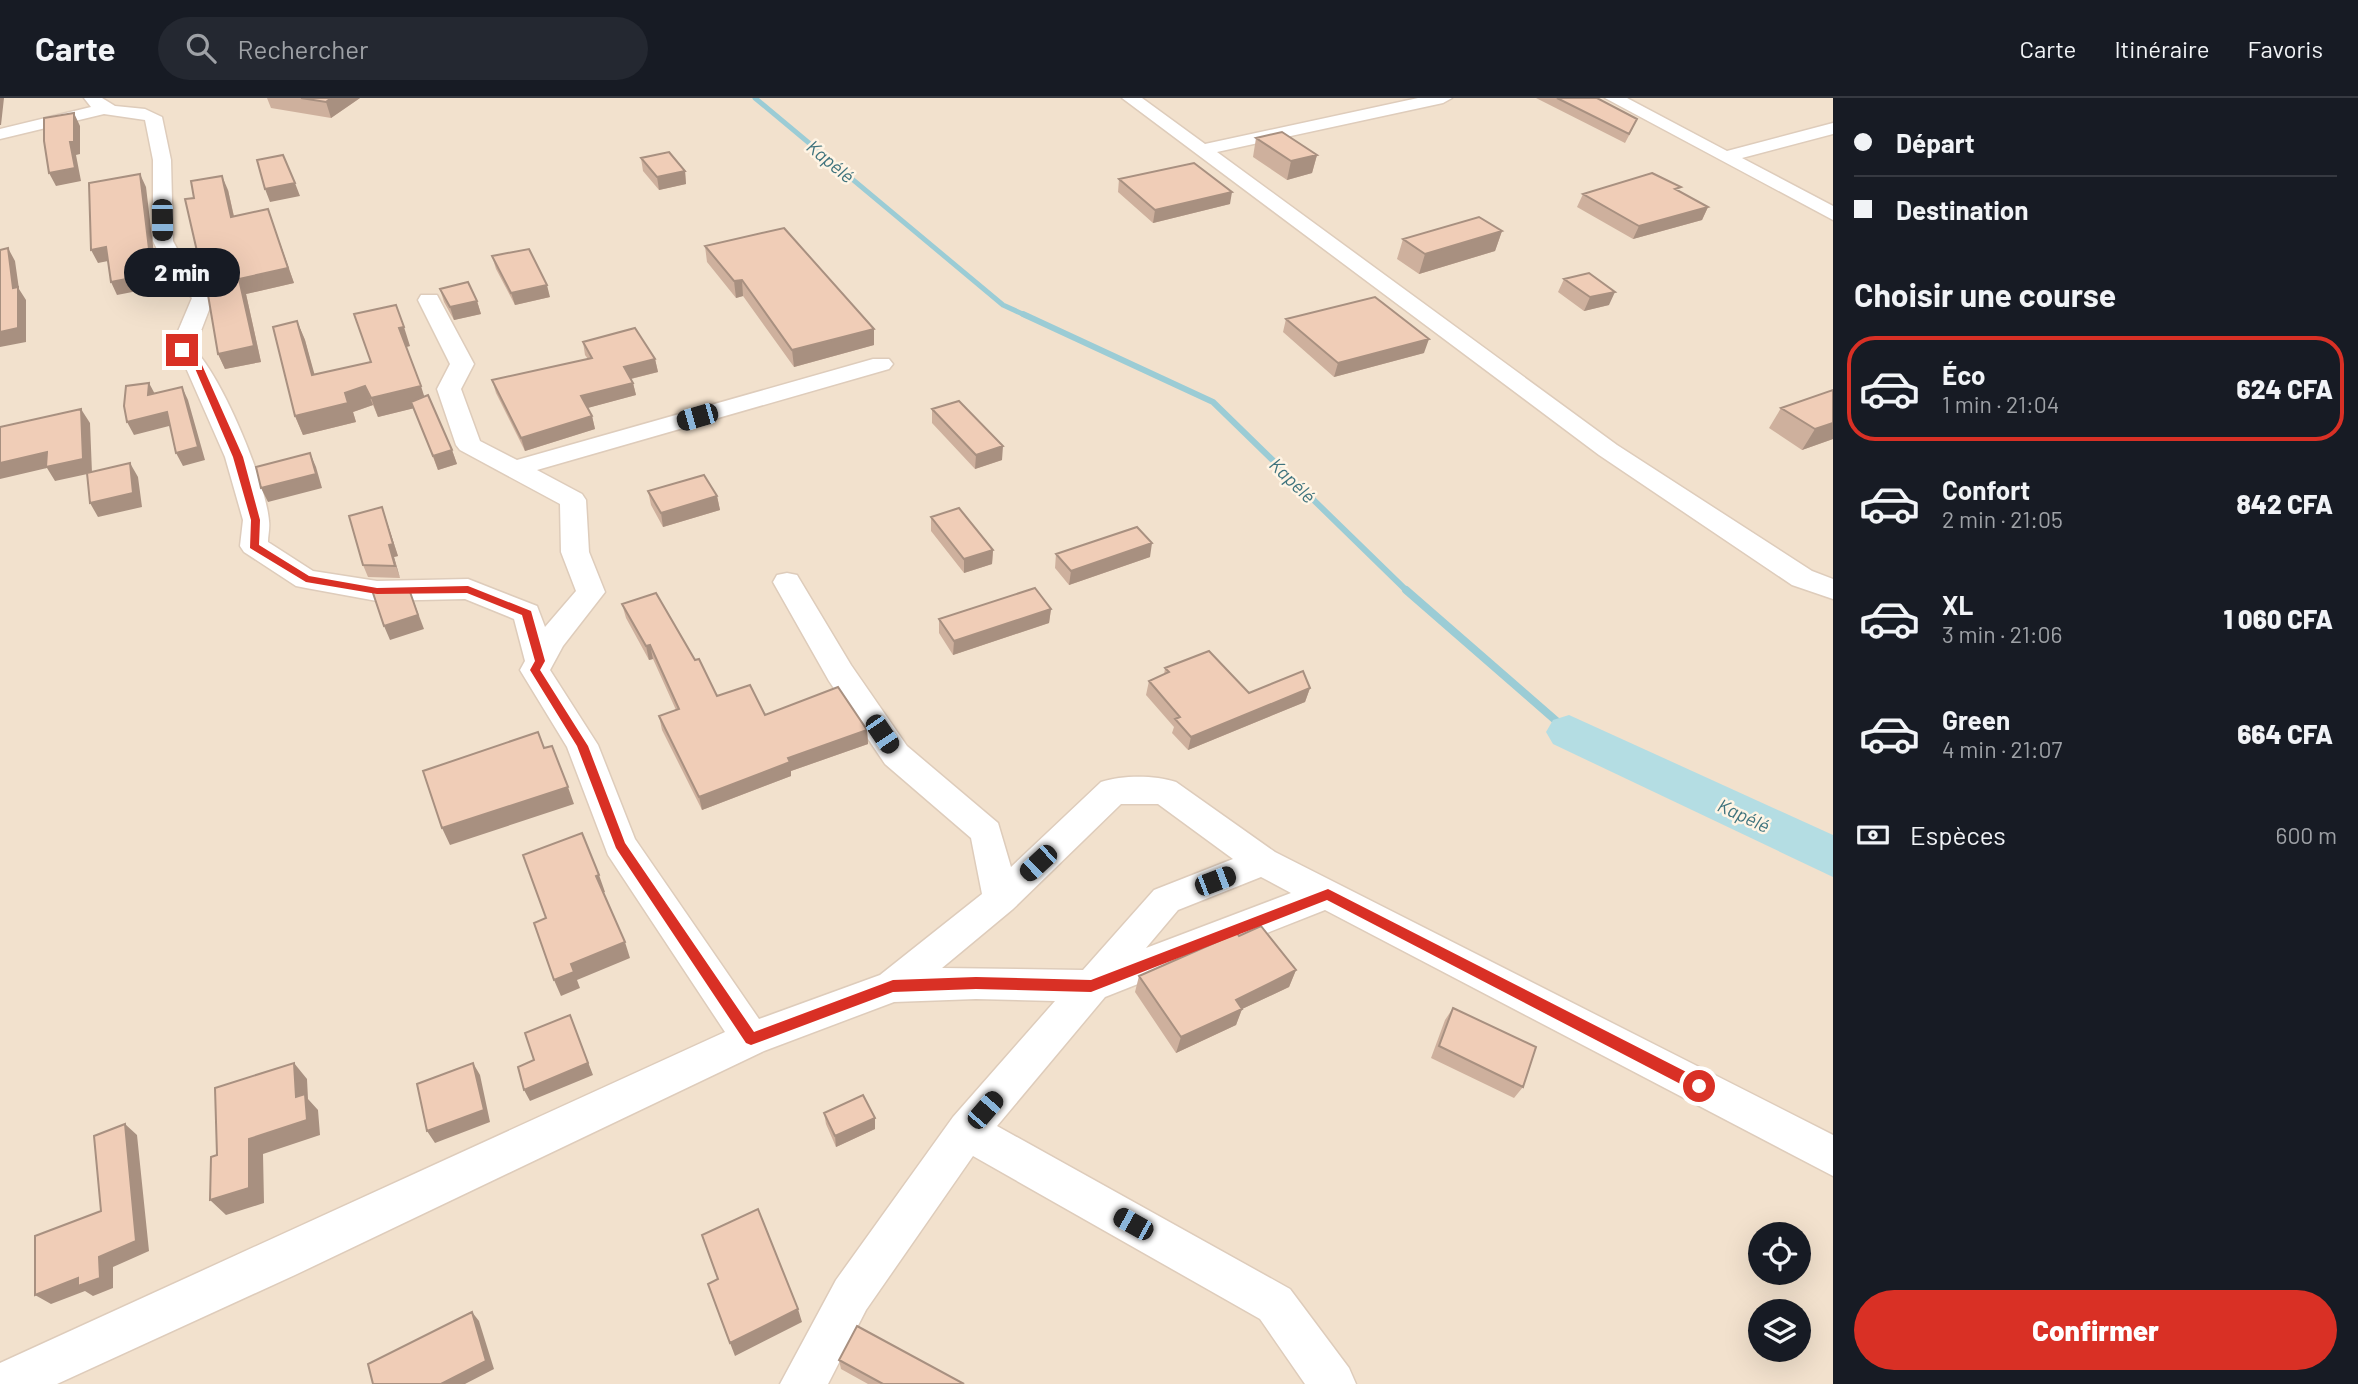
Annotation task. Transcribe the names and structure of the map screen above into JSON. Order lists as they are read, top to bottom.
{
  "water": ["Kapélé"],
  "page": {
    "header": "Carte",
    "search": "Rechercher",
    "nav": ["Carte", "Itinéraire", "Favoris"],
    "banner": ["Départ", "Destination"],
    "bubble": "2 min",
    "heading": "Choisir une course",
    "list": [
      {
        "name": "Éco",
        "note": "1 min · 21:04",
        "value": "624 CFA"
      },
      {
        "name": "Confort",
        "note": "2 min · 21:05",
        "value": "842 CFA"
      },
      {
        "name": "XL",
        "note": "3 min · 21:06",
        "value": "1 060 CFA"
      },
      {
        "name": "Green",
        "note": "4 min · 21:07",
        "value": "664 CFA"
      }
    ],
    "pay": ["Espèces", "600 m"],
    "buttons": "Confirmer"
  }
}
